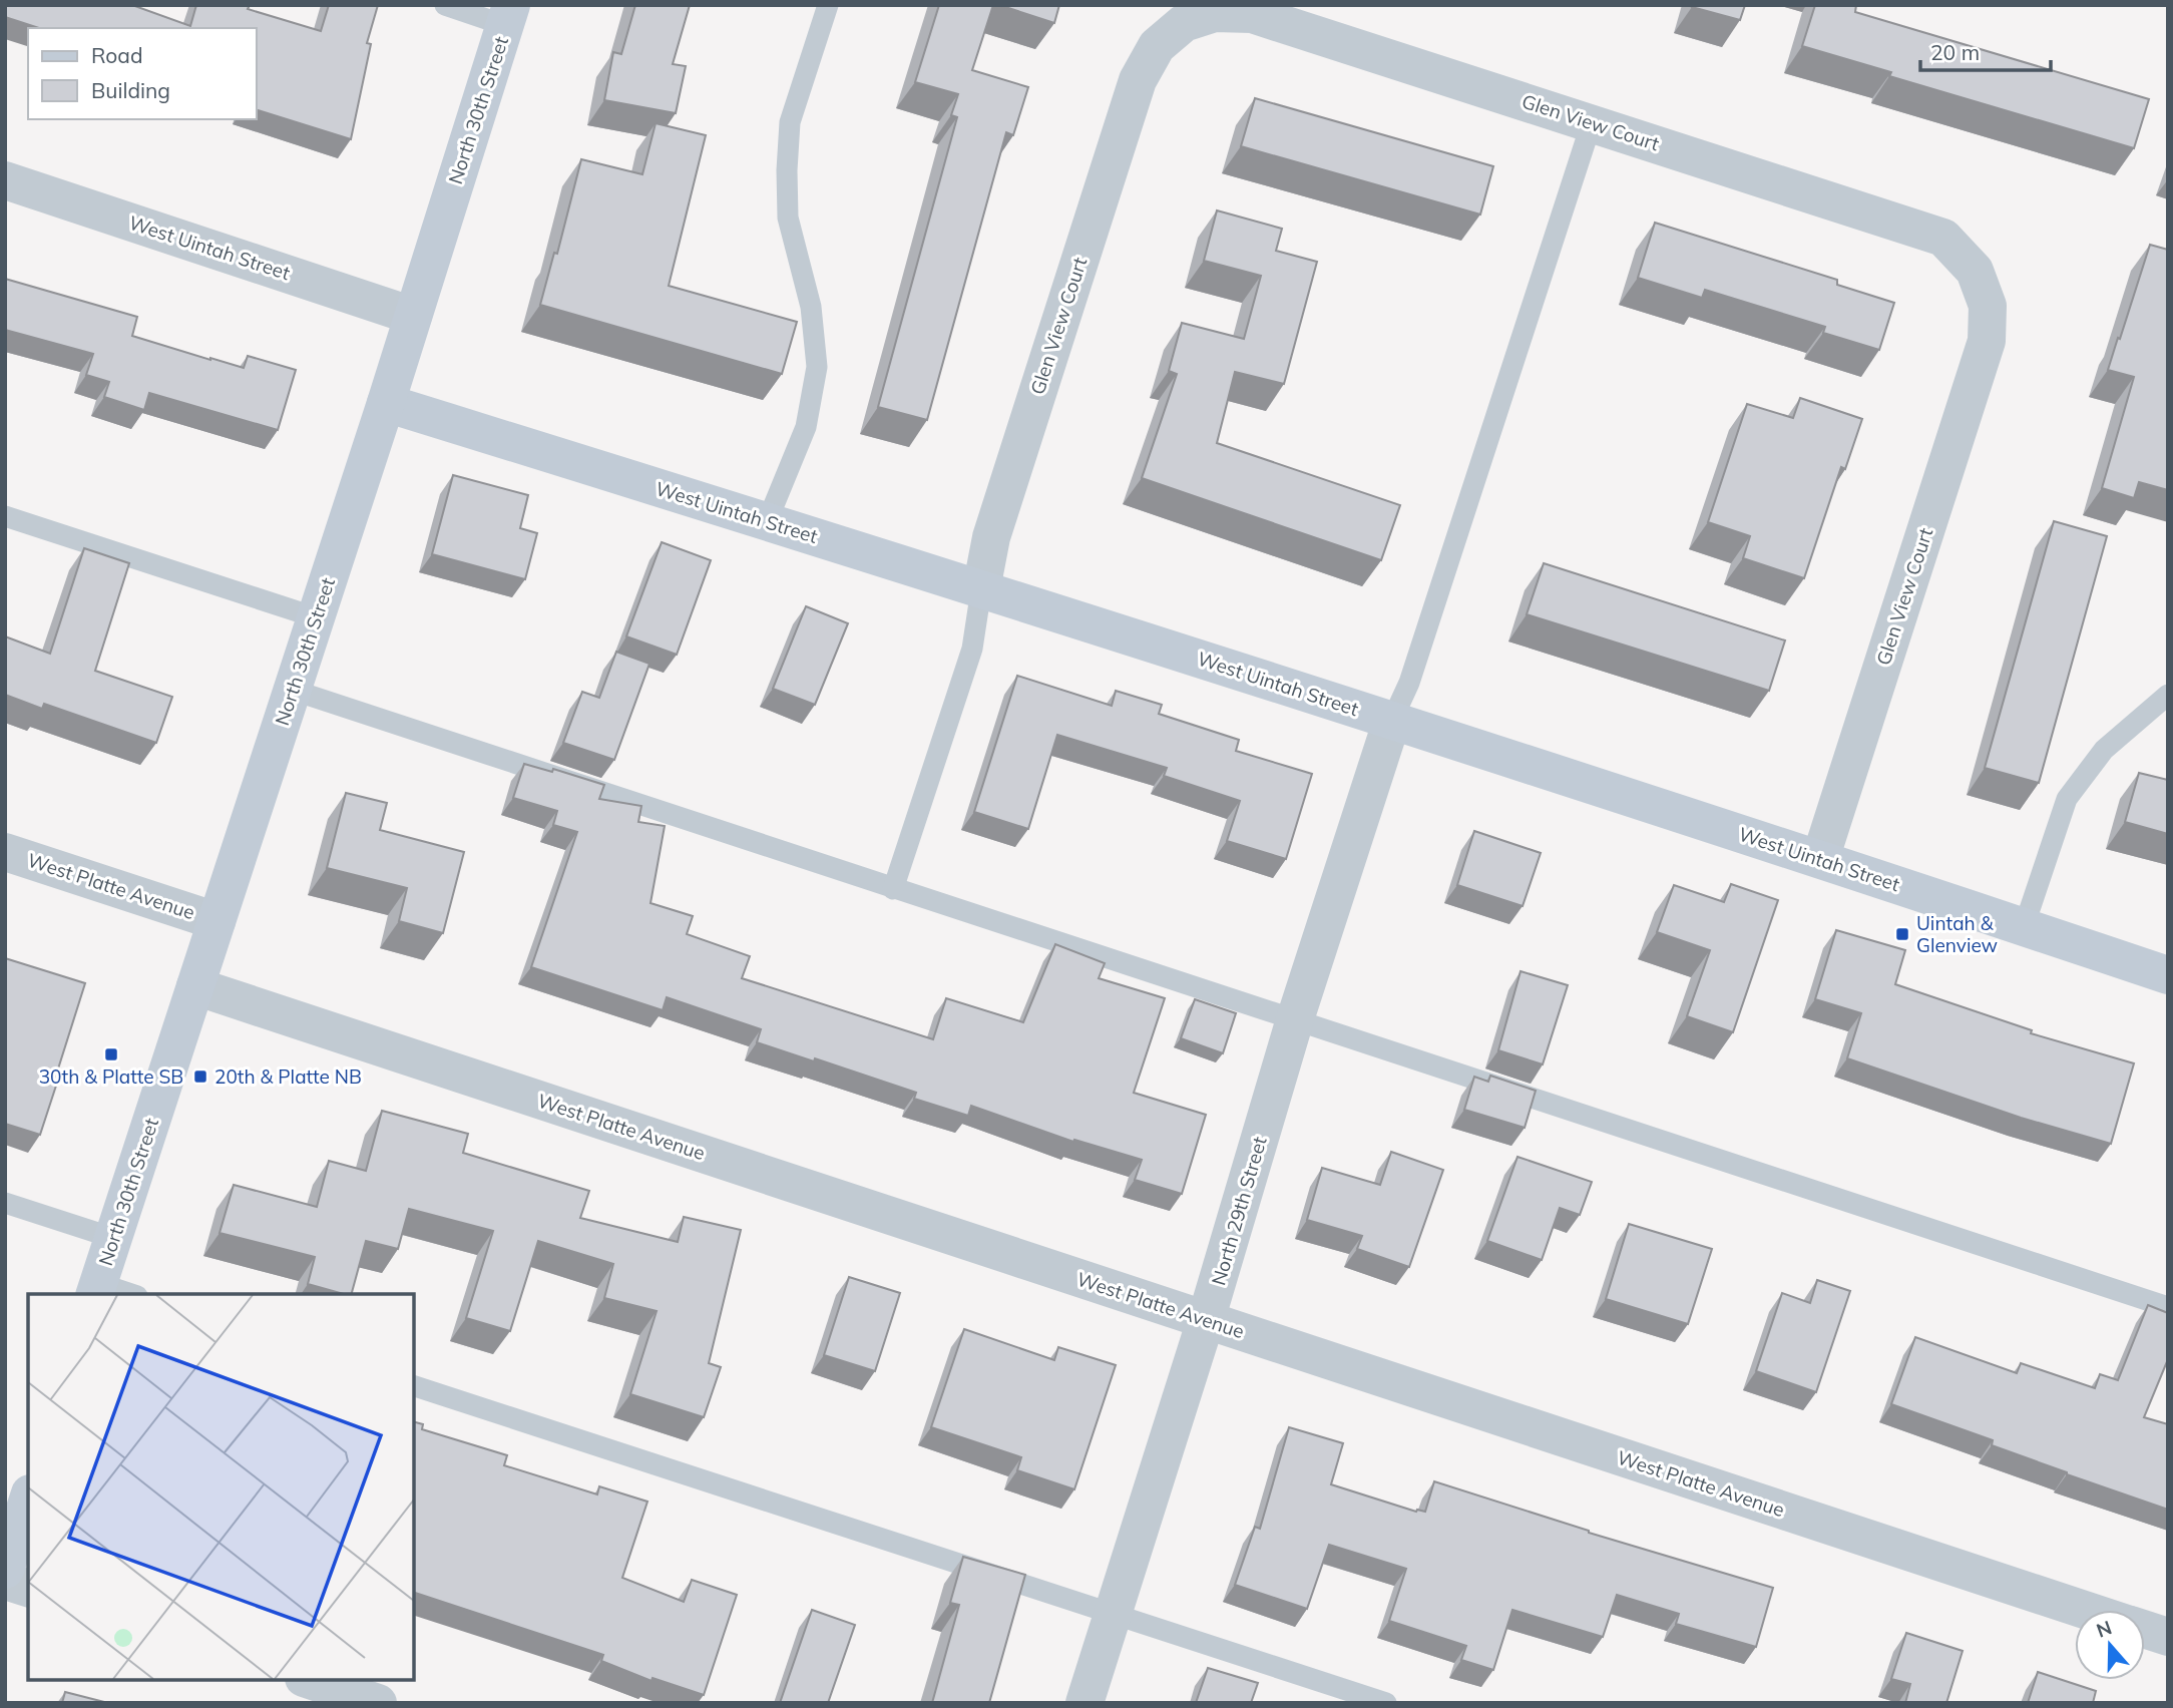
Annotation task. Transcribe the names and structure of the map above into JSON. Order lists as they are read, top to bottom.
{
  "streets": {
    "main road": ["North 30th Street", "West Uintah Street"],
    "street": ["Glen View Court", "West Platte Avenue", "North 29th Street"]
  },
  "crossings": [
    ["North 30th Street", "West Uintah Street"],
    ["North 30th Street", "West Platte Avenue"],
    ["Glen View Court", "West Uintah Street"],
    ["West Uintah Street", "North 29th Street"],
    ["West Platte Avenue", "North 29th Street"]
  ],
  "places": {
    "transit": ["Uintah & Glenview", "30th & Platte SB", "20th & Platte NB"]
  },
  "legend": ["Road", "Building"],
  "scale_bar": "20 m",
  "north": "top"
}
